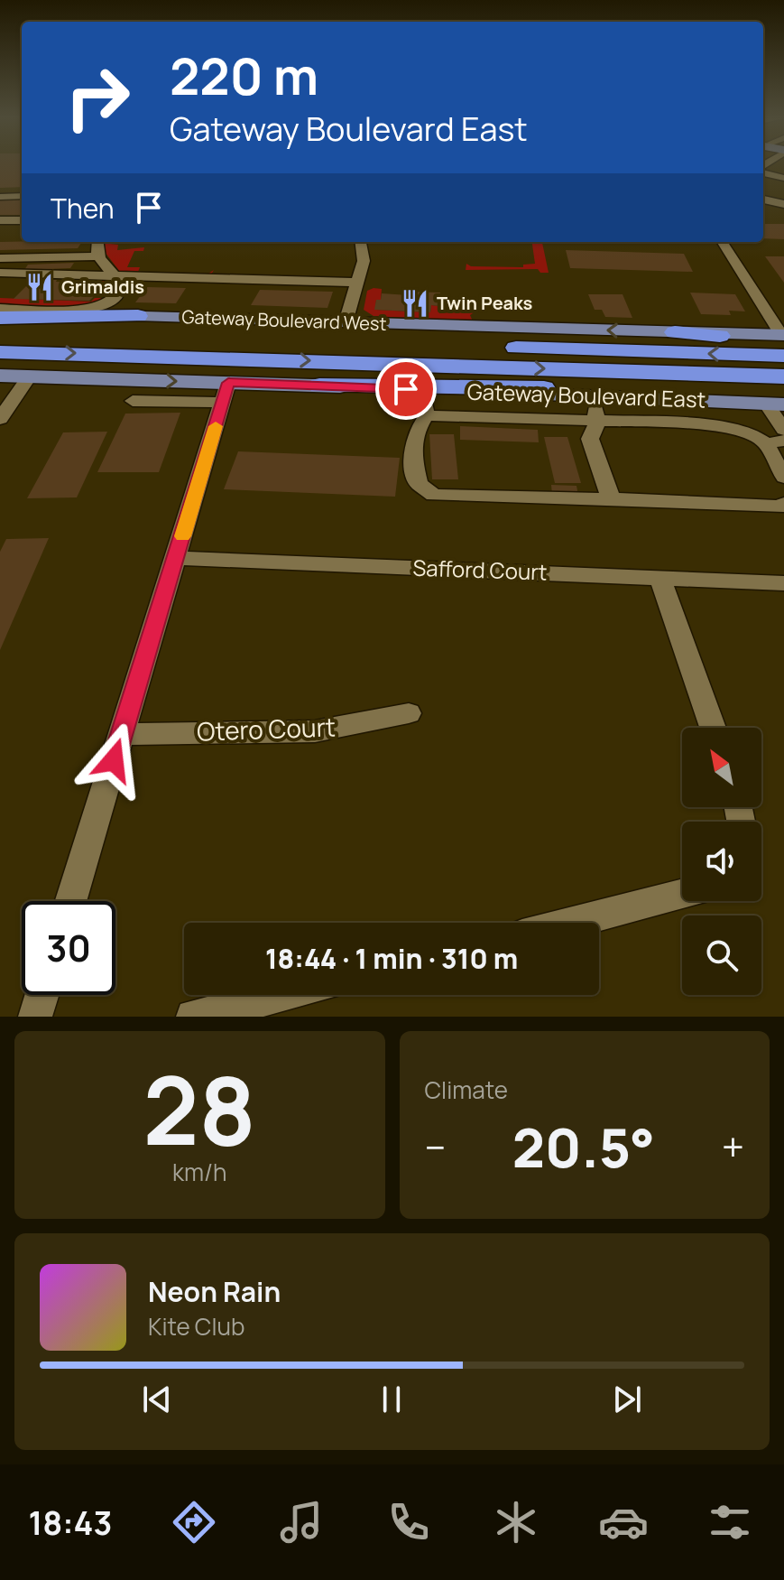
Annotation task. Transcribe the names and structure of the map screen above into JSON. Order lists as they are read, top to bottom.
{
  "streets": {
    "main road": ["Gateway Boulevard West", "Gateway Boulevard East"],
    "street": ["Safford Court", "Otero Court"]
  },
  "one_way": ["Gateway Boulevard West"],
  "places": {
    "restaurant": ["Grimaldis", "Twin Peaks"]
  },
  "north": "top left",
  "page": {
    "turn": ["220 m", "Gateway Boulevard East"],
    "then": "Then",
    "limit": "30",
    "trip": "18:44 · 1 min · 310 m",
    "tile": [
      ["28", "km/h"],
      "Climate"
    ],
    "heat": ["−", "20.5°", "+"],
    "song": ["Neon Rain", "Kite Club"],
    "tabs": "18:43"
  }
}
